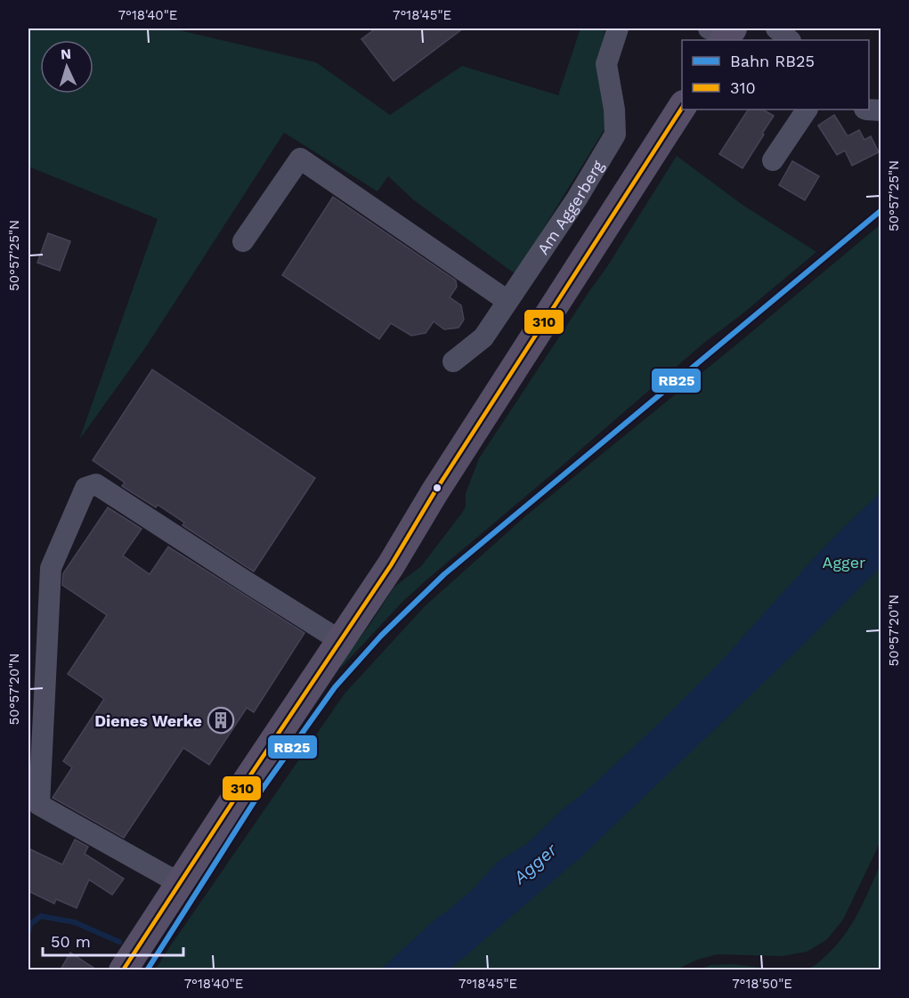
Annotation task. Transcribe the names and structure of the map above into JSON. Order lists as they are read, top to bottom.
{
  "streets": {
    "street": ["Am Aggerberg"]
  },
  "water": ["Agger"],
  "parks": ["Agger"],
  "places": {
    "building": ["Dienes Werke"]
  },
  "lines": ["transit line 310", "rail line RB25"],
  "legend": ["Bahn RB25", "310"],
  "scale_bar": "50 m",
  "north": "top",
  "coordinates": [
    "7°18'40\"E",
    "7°18'45\"E",
    "50°57'25\"N",
    "50°57'20\"N",
    "7°18'50\"E"
  ]
}
